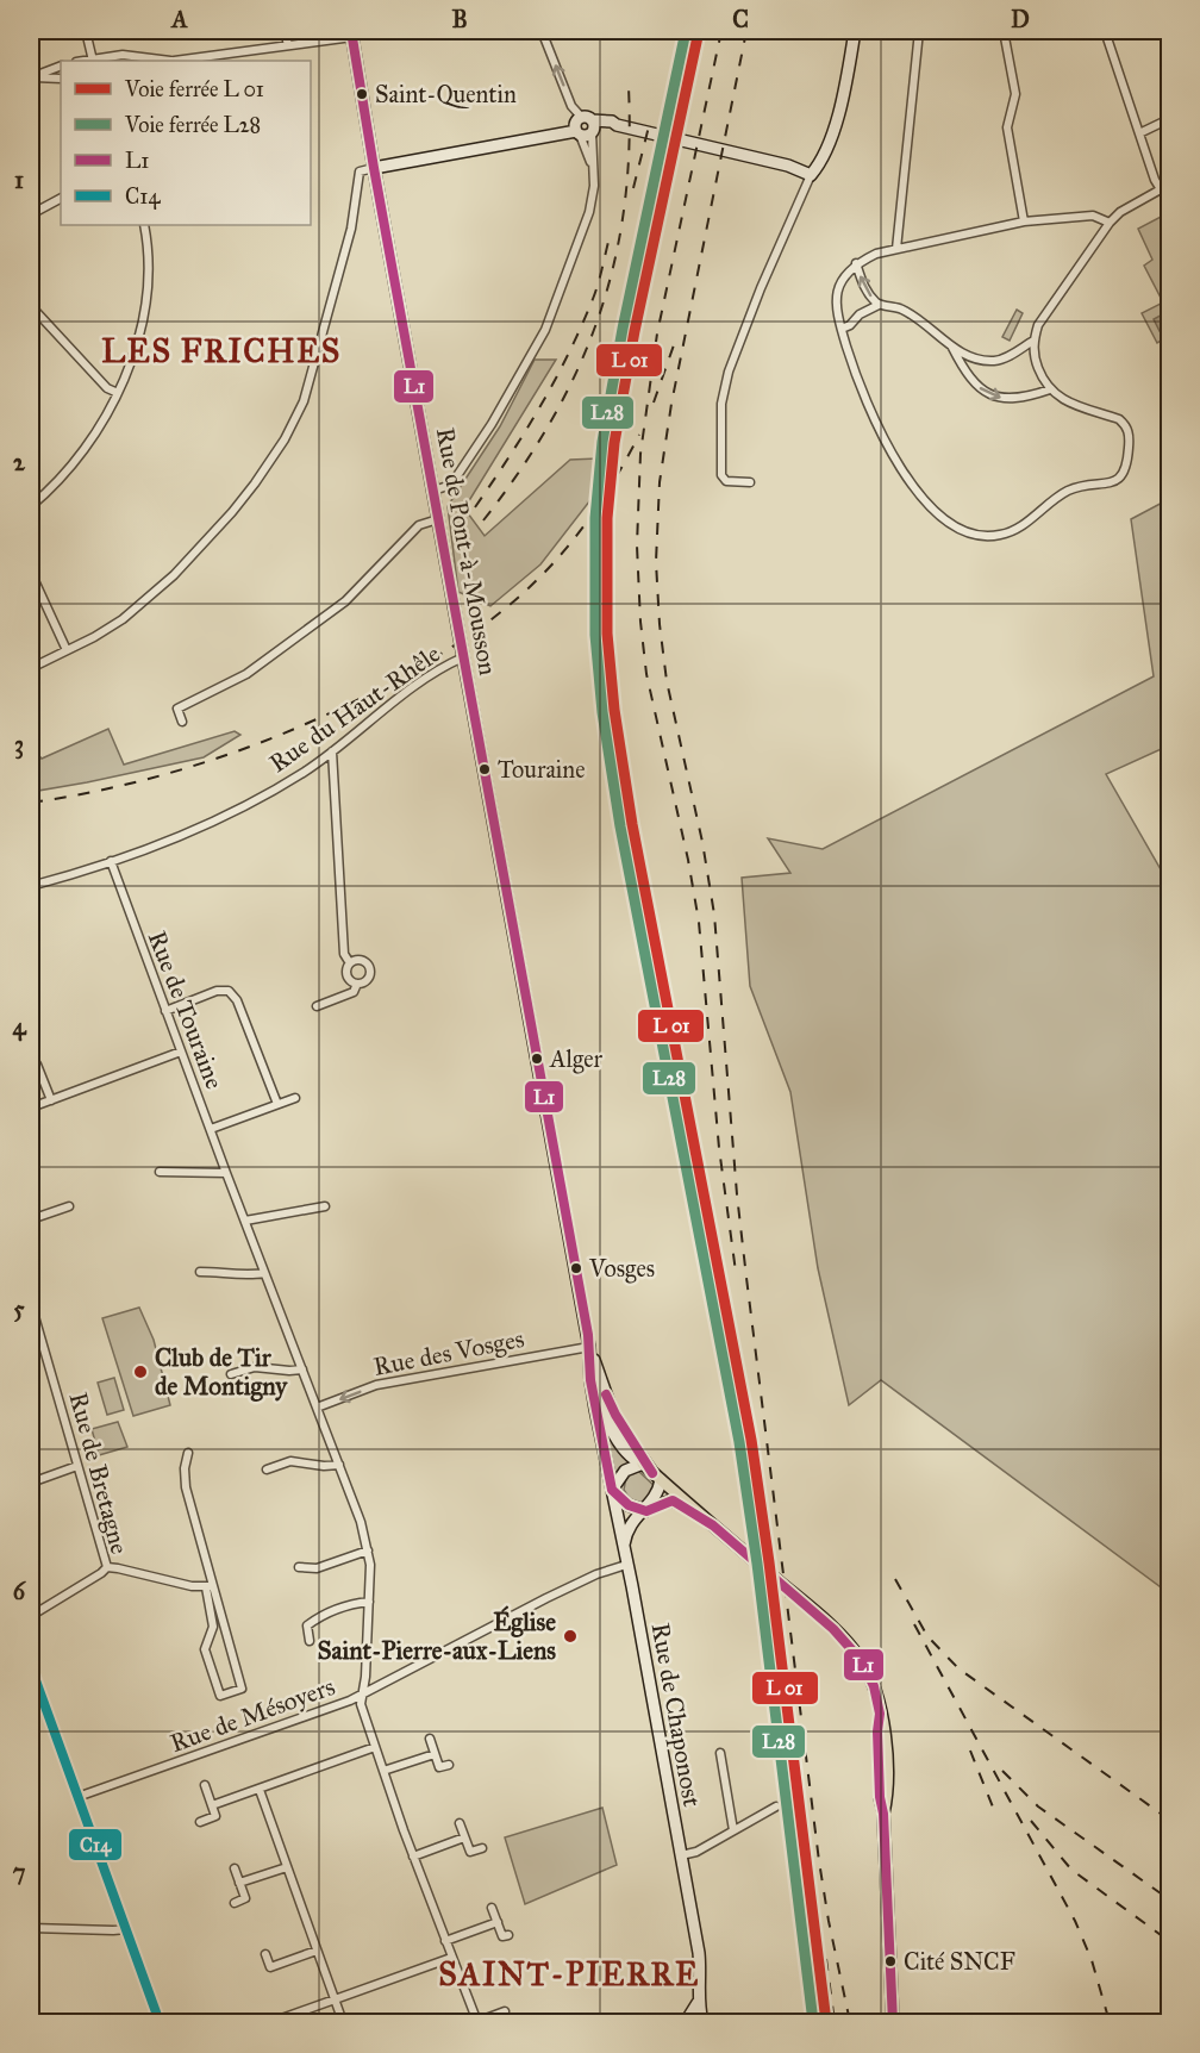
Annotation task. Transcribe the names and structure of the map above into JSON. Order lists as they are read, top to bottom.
{
  "streets": {
    "main road": ["Rue de Pont-à-Mousson", "Rue de Chaponost"],
    "street": [
      "Rue du Haut-Rhêle",
      "Rue de Touraine",
      "Rue des Vosges",
      "Rue de Bretagne",
      "Rue de Mésoyers"
    ]
  },
  "crossings": [
    ["Rue de Pont-à-Mousson", "Rue du Haut-Rhêle"],
    ["Rue de Pont-à-Mousson", "Rue des Vosges"],
    ["Rue du Haut-Rhêle", "Rue de Touraine"],
    ["Rue de Touraine", "Rue des Vosges"],
    ["Rue de Touraine", "Rue de Mésoyers"],
    ["Rue de Mésoyers", "Rue de Chaponost"]
  ],
  "one_way": ["Rue des Vosges"],
  "districts": ["LES FRICHES", "SAINT-PIERRE"],
  "places": [
    "Saint-Quentin",
    "Touraine",
    "Alger",
    "Vosges",
    "Club de Tir de Montigny",
    "Église Saint-Pierre-aux-Liens",
    "Cité SNCF"
  ],
  "lines": ["rail line L28", "transit line L1", "transit line C14"],
  "legend": [
    "Voie ferrée L 01",
    "Voie ferrée L28",
    "L1",
    "C14"
  ],
  "grid": {
    "columns": [
      "A",
      "B",
      "C",
      "D"
    ],
    "rows": [
      "1",
      "2",
      "3",
      "4",
      "5",
      "6",
      "7"
    ]
  }
}
